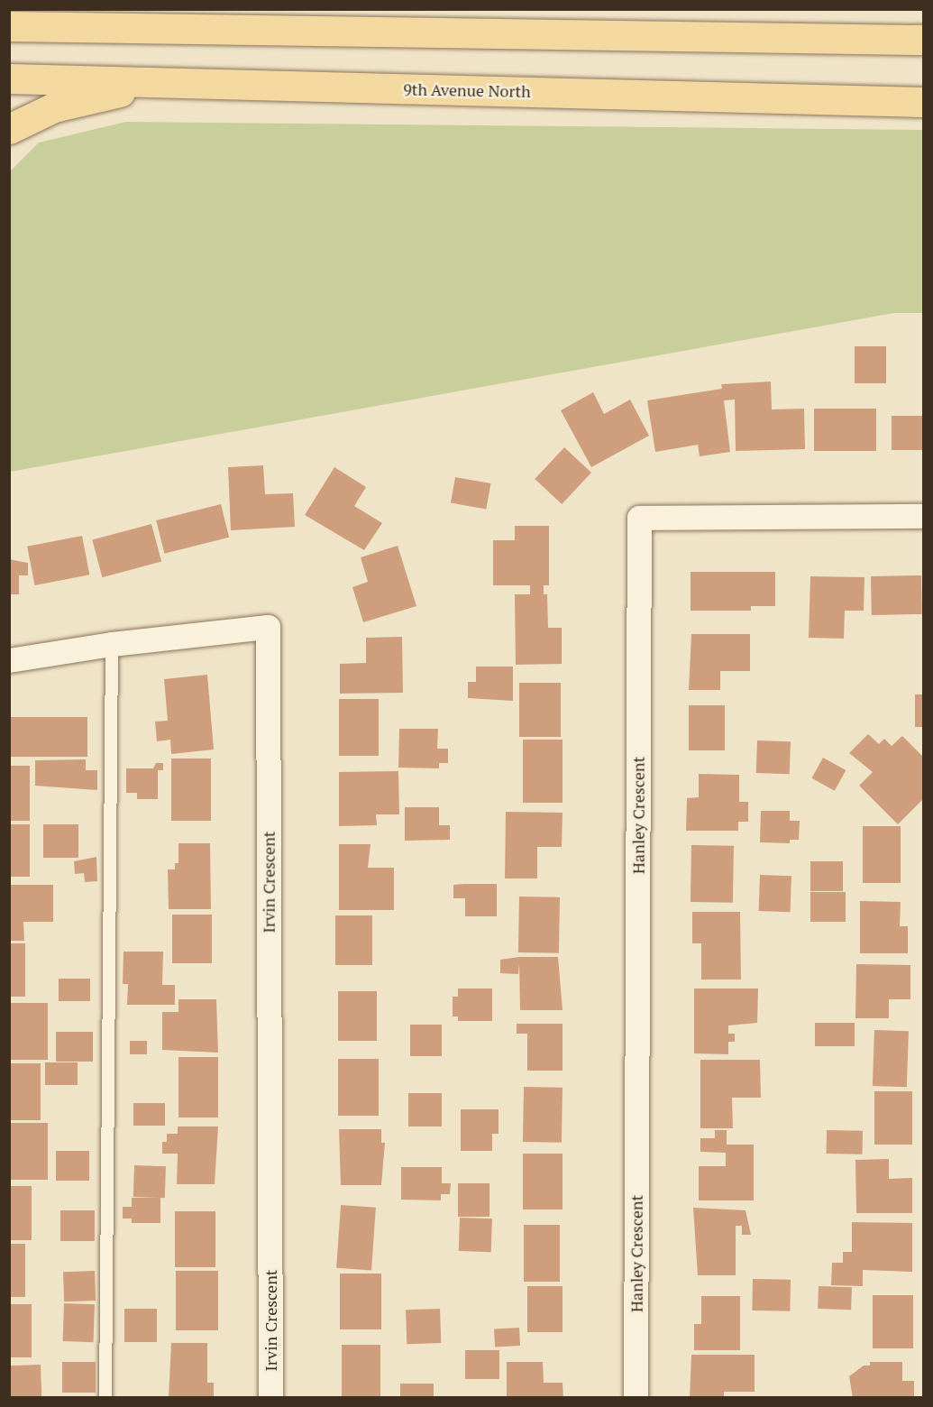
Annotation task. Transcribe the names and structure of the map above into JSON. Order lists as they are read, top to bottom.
{
  "streets": {
    "main road": ["9th Avenue North"],
    "street": ["Hanley Crescent", "Irvin Crescent"]
  }
}
